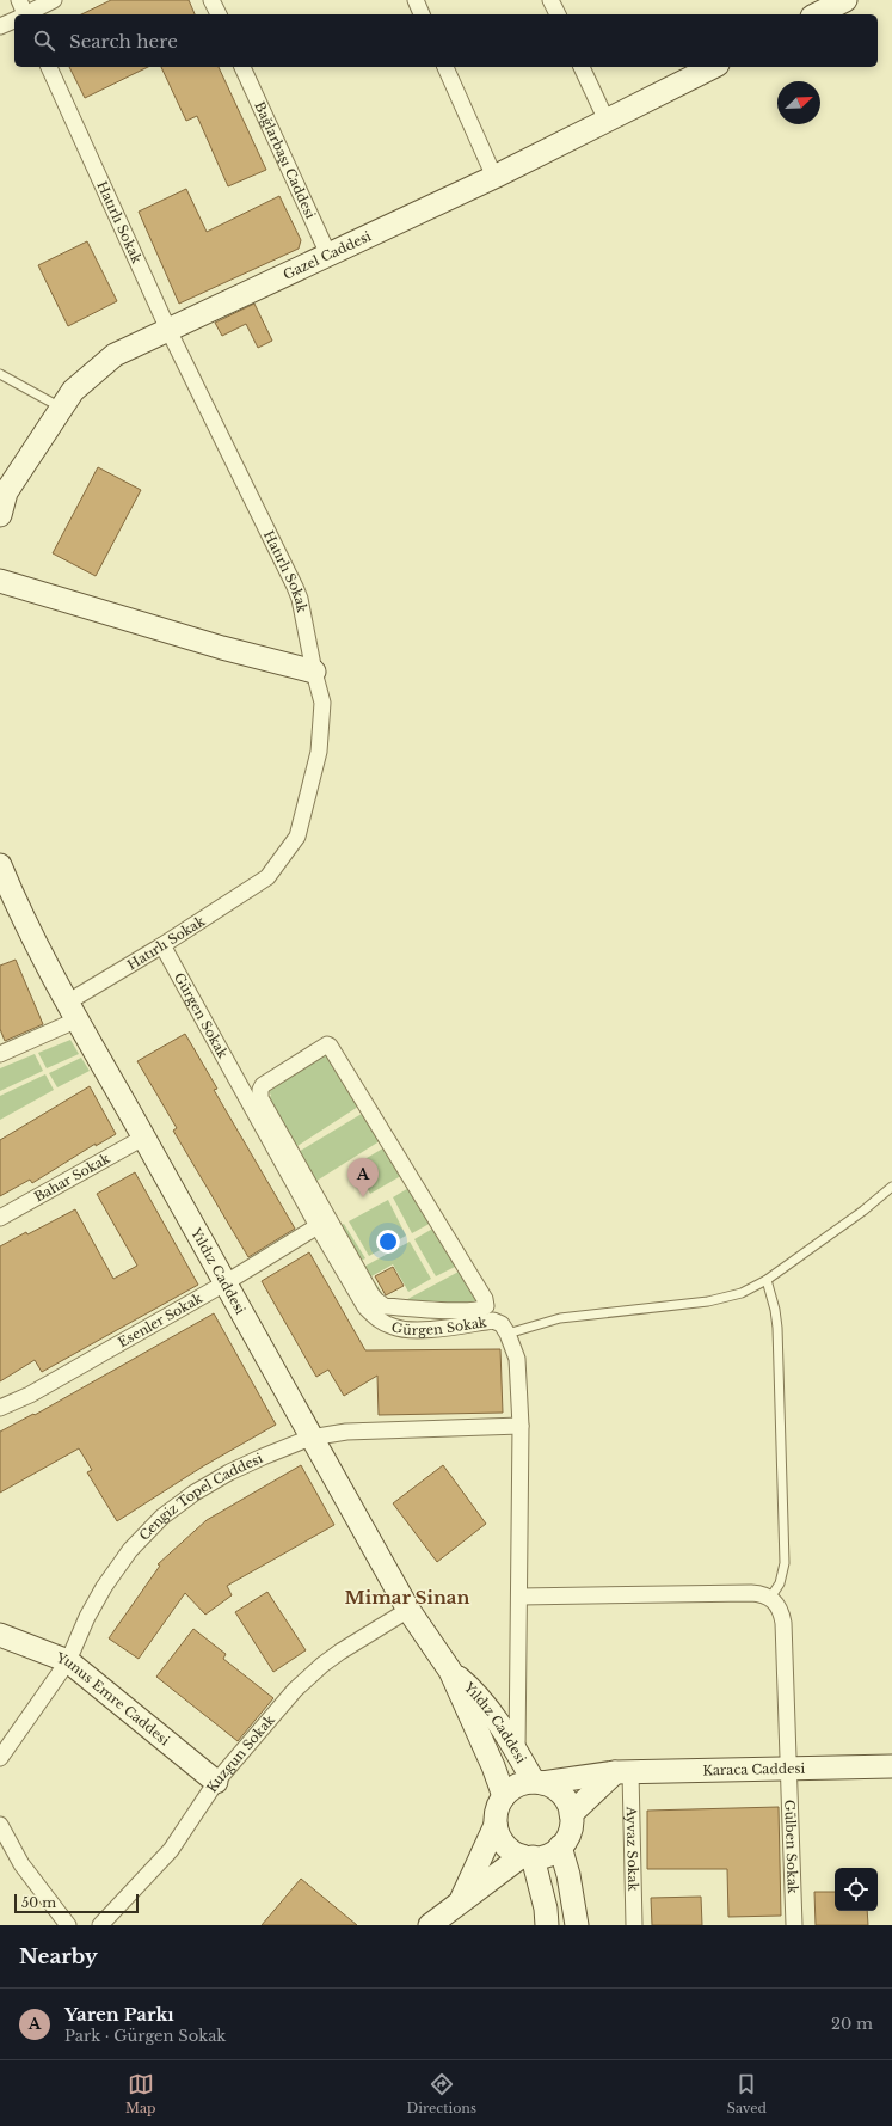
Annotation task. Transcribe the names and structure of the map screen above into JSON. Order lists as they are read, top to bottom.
{
  "streets": {
    "street": [
      "Bağlarbaşı Caddesi",
      "Hatırlı Sokak",
      "Gazel Caddesi",
      "Gürgen Sokak",
      "Bahar Sokak",
      "Yıldız Caddesi",
      "Esenler Sokak",
      "Cengiz Topel Caddesi",
      "Yunus Emre Caddesi",
      "Kuzgun Sokak",
      "Karaca Caddesi",
      "Gülben Sokak",
      "Ayvaz Sokak"
    ]
  },
  "crossings": [
    ["Bağlarbaşı Caddesi", "Gazel Caddesi"],
    ["Hatırlı Sokak", "Gazel Caddesi"],
    ["Hatırlı Sokak", "Gürgen Sokak"],
    ["Hatırlı Sokak", "Yıldız Caddesi"],
    ["Gürgen Sokak", "Esenler Sokak"],
    ["Bahar Sokak", "Yıldız Caddesi"],
    ["Yıldız Caddesi", "Esenler Sokak"],
    ["Yıldız Caddesi", "Cengiz Topel Caddesi"],
    ["Yıldız Caddesi", "Kuzgun Sokak"],
    ["Yıldız Caddesi", "Karaca Caddesi"],
    ["Cengiz Topel Caddesi", "Yunus Emre Caddesi"],
    ["Yunus Emre Caddesi", "Kuzgun Sokak"],
    ["Karaca Caddesi", "Gülben Sokak"],
    ["Karaca Caddesi", "Ayvaz Sokak"]
  ],
  "districts": ["Mimar Sinan"],
  "scale_bar": "50 m",
  "north": "top right",
  "page": {
    "search": "Search here",
    "pins": "A",
    "scale": "50 m",
    "heading": "Nearby",
    "list": [
      {
        "mark": "A",
        "name": "Yaren Parkı",
        "note": "Park · Gürgen Sokak",
        "value": "20 m"
      }
    ],
    "nav": ["Map", "Directions", "Saved"]
  }
}
